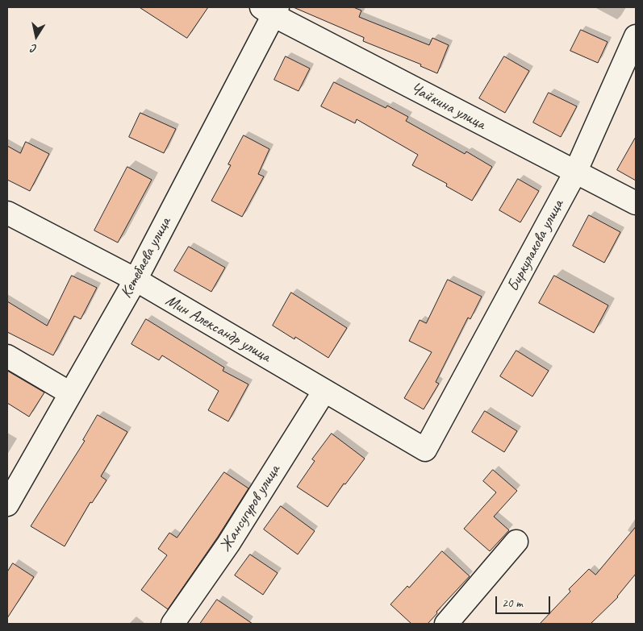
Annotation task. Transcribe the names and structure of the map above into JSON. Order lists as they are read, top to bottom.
{
  "streets": {
    "street": [
      "Чайкина улица",
      "Биркулакова улица",
      "Кетебаева улица",
      "Мин Александр улица",
      "Жансугуров улица"
    ]
  },
  "crossings": [
    ["Чайкина улица", "Биркулакова улица"],
    ["Чайкина улица", "Кетебаева улица"],
    ["Биркулакова улица", "Мин Александр улица"],
    ["Кетебаева улица", "Мин Александр улица"],
    ["Мин Александр улица", "Жансугуров улица"]
  ],
  "scale_bar": "20 m",
  "north": "bottom"
}
